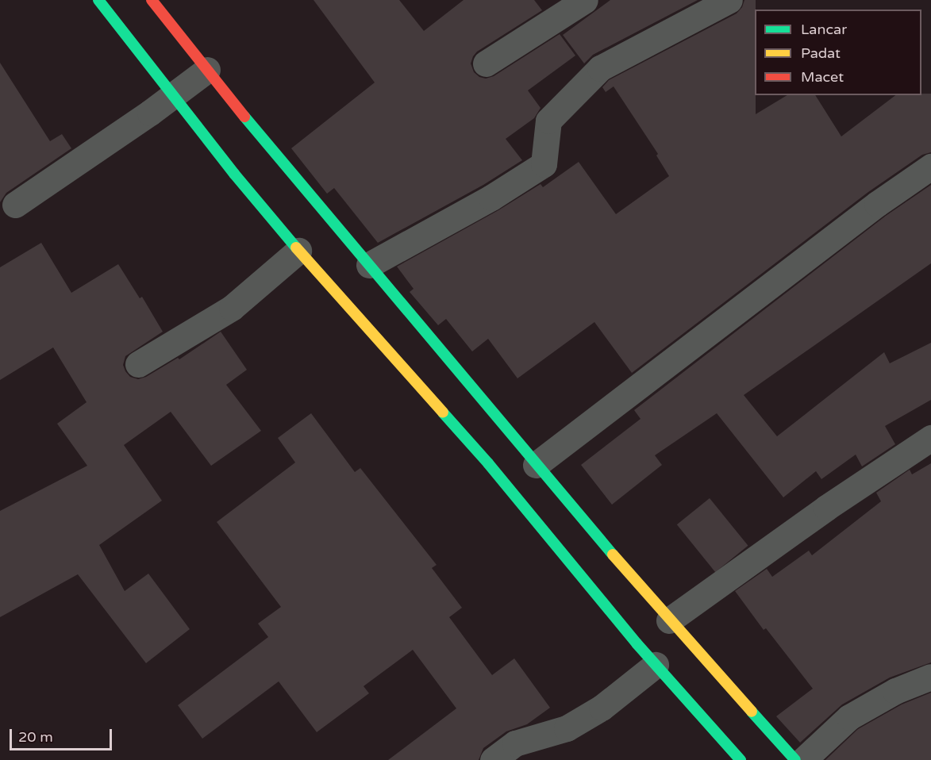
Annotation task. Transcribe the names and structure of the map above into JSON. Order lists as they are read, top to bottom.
{
  "legend": ["Lancar", "Padat", "Macet"],
  "scale_bar": "20 m"
}
